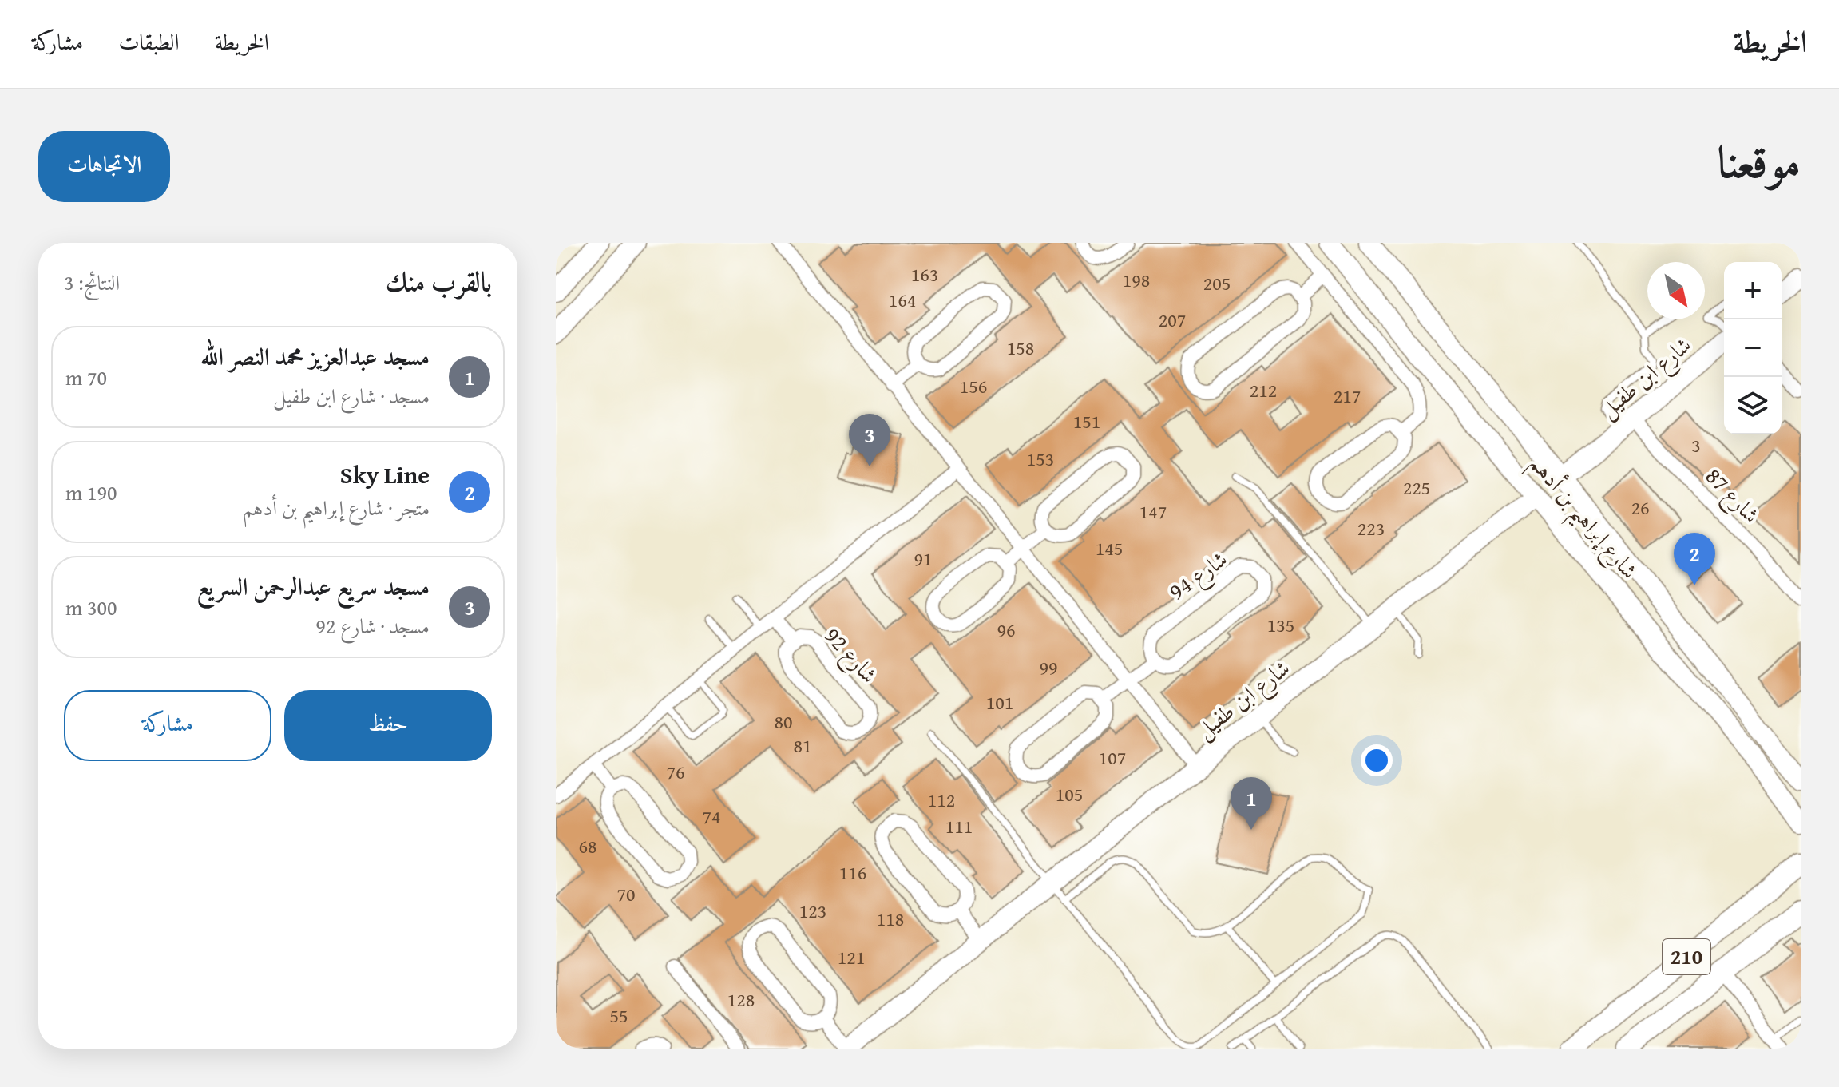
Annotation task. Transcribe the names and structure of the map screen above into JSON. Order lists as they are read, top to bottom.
{
  "streets": {
    "main road": ["210"],
    "street": [
      "شارع ابن طفيل",
      "شارع 87",
      "شارع إبراهيم بن أدهم",
      "شارع 94",
      "شارع 92"
    ]
  },
  "crossings": [
    ["شارع ابن طفيل", "شارع 87"],
    ["شارع ابن طفيل", "شارع إبراهيم بن أدهم"]
  ],
  "house_numbers": [
    "163",
    "198",
    "205",
    "164",
    "207",
    "158",
    "156",
    "212",
    "217",
    "151",
    "3",
    "153",
    "225",
    "26",
    "147",
    "223",
    "145",
    "91",
    "135",
    "96",
    "99",
    "101",
    "80",
    "81",
    "107",
    "76",
    "105",
    "112",
    "74",
    "111",
    "68",
    "116",
    "70",
    "123",
    "118",
    "121",
    "128",
    "55"
  ],
  "north": "bottom right",
  "page": {
    "header": "الخريطة",
    "nav": ["الخريطة", "الطبقات", "مشاركة"],
    "title": "موقعنا",
    "buttons": [
      "الاتجاهات",
      ["حفظ", "مشاركة"]
    ],
    "heading": ["بالقرب منك", "النتائج: 3"],
    "map_buttons": ["+", "−"],
    "list": [
      {
        "mark": "1",
        "name": "مسجد عبدالعزيز محمد النصر الله",
        "note": "مسجد · شارع ابن طفيل",
        "value": "70 m"
      },
      {
        "mark": "2",
        "name": "Sky Line",
        "note": "متجر · شارع إبراهيم بن أدهم",
        "value": "190 m"
      },
      {
        "mark": "3",
        "name": "مسجد سريع عبدالرحمن السريع",
        "note": "مسجد · شارع 92",
        "value": "300 m"
      }
    ],
    "pins": ["3", "2", "1"]
  }
}
